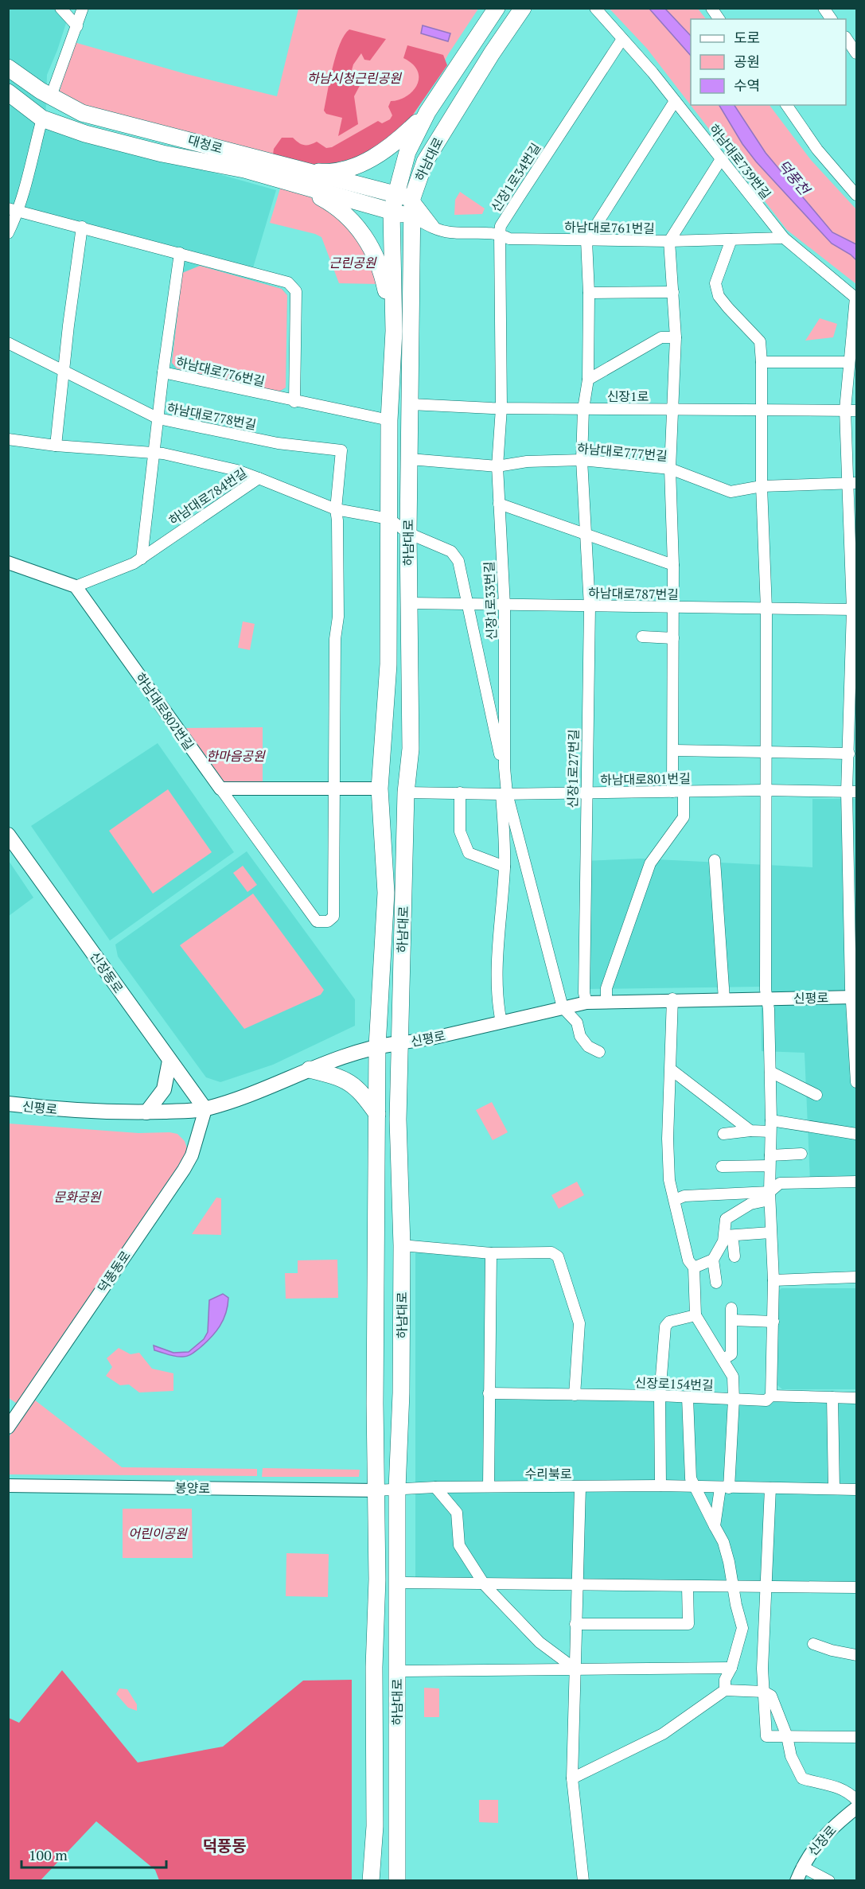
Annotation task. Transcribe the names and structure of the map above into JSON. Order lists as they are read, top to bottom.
{
  "streets": {
    "main road": [
      "대청로",
      "하남대로",
      "신장동로",
      "신평로"
    ],
    "street": [
      "하남대로739번길",
      "신장1로34번길",
      "하남대로761번길",
      "하남대로776번길",
      "신장1로",
      "하남대로778번길",
      "하남대로777번길",
      "하남대로784번길",
      "하남대로787번길",
      "신장1로33번길",
      "하남대로802번길",
      "신장1로27번길",
      "하남대로801번길",
      "덕풍동로",
      "신장로154번길",
      "수리북로",
      "봉양로",
      "신장로"
    ]
  },
  "crossings": [
    ["대청로", "하남대로"],
    ["대청로", "하남대로761번길"],
    ["하남대로", "하남대로761번길"],
    ["하남대로", "하남대로776번길"],
    ["하남대로", "신장1로"],
    ["하남대로", "하남대로777번길"],
    ["하남대로", "하남대로784번길"],
    ["하남대로", "하남대로787번길"],
    ["하남대로", "하남대로801번길"],
    ["하남대로", "신평로"],
    ["하남대로", "수리북로"],
    ["하남대로", "봉양로"],
    ["하남대로739번길", "신장1로34번길"],
    ["하남대로739번길", "하남대로761번길"],
    ["신장1로34번길", "하남대로761번길"],
    ["신장1로34번길", "신장1로"],
    ["신장1로34번길", "신장1로33번길"],
    ["하남대로761번길", "신장1로27번길"],
    ["신장1로", "신장1로33번길"],
    ["신장1로", "신장1로27번길"],
    ["하남대로778번길", "하남대로784번길"],
    ["하남대로777번길", "신장1로33번길"],
    ["하남대로777번길", "신장1로27번길"],
    ["하남대로784번길", "하남대로802번길"],
    ["하남대로787번길", "신장1로33번길"],
    ["하남대로787번길", "신장1로27번길"],
    ["신장1로33번길", "하남대로801번길"],
    ["신장1로33번길", "신평로"],
    ["신장1로27번길", "하남대로801번길"],
    ["신장1로27번길", "신평로"],
    ["신장동로", "신평로"],
    ["신장동로", "덕풍동로"],
    ["신평로", "덕풍동로"],
    ["수리북로", "봉양로"]
  ],
  "districts": ["덕풍동"],
  "water": ["덕풍천"],
  "parks": [
    "하남시청근린공원",
    "근린공원",
    "한마음공원",
    "문화공원",
    "어린이공원"
  ],
  "legend": ["도로", "공원", "수역"],
  "scale_bar": "100 m"
}
